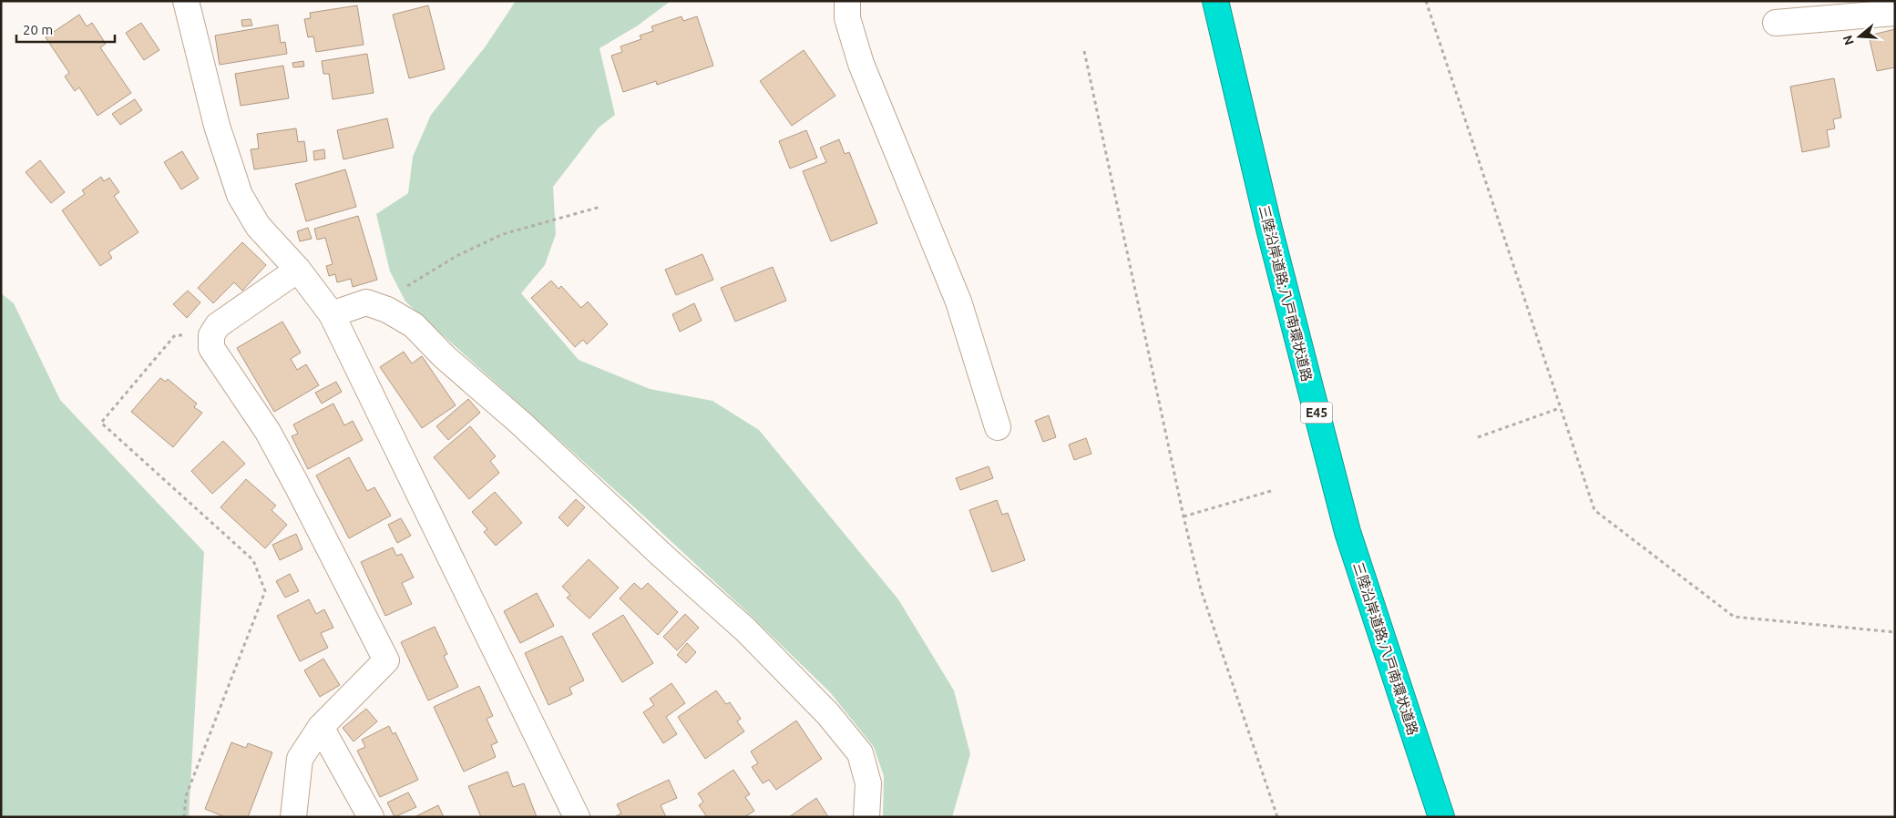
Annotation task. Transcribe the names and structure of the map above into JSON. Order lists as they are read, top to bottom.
{
  "streets": {
    "highway": ["三陸沿岸道路;八戸南環状道路", "E45"]
  },
  "scale_bar": "20 m",
  "north": "left"
}
